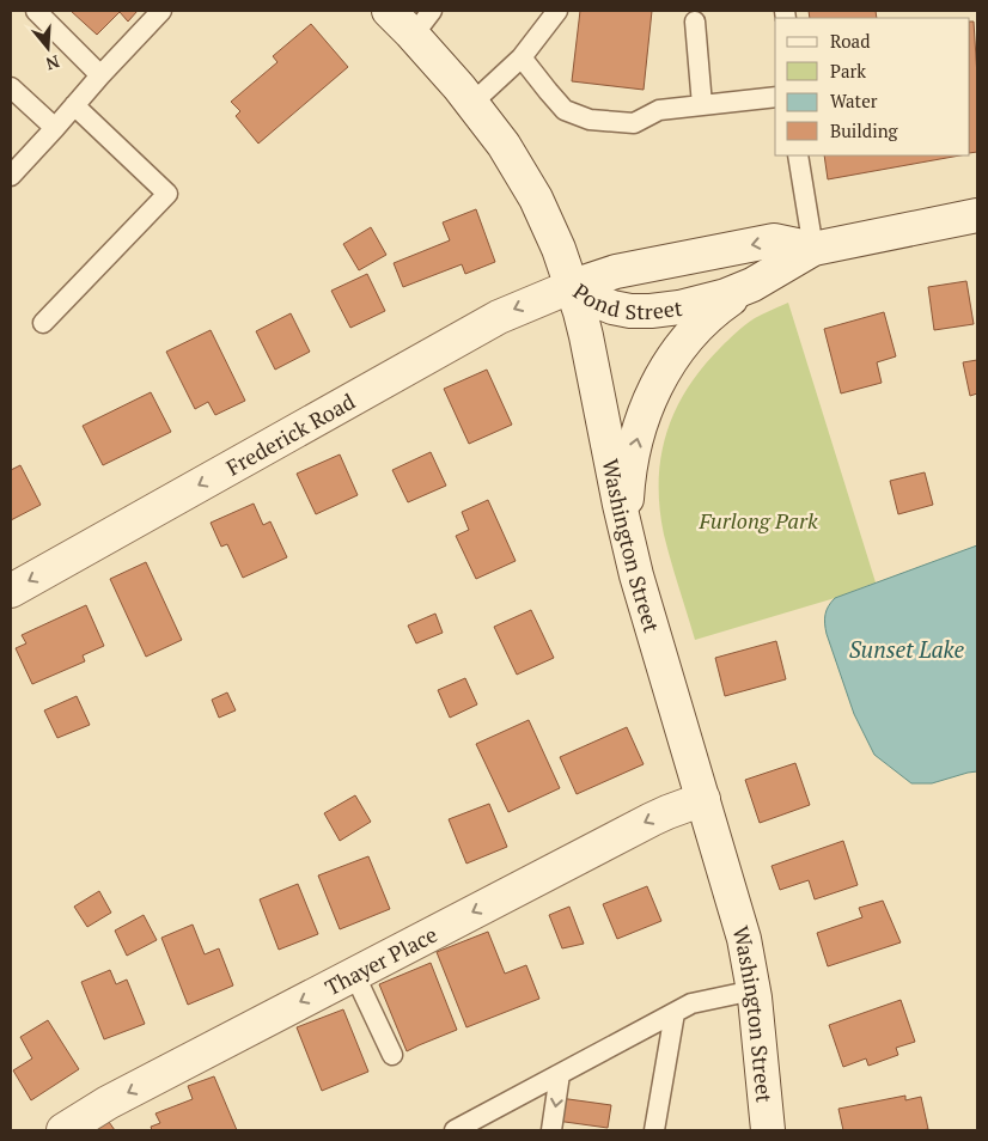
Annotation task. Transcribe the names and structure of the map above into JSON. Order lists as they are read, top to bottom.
{
  "streets": {
    "main road": [
      "Pond Street",
      "Frederick Road",
      "Washington Street",
      "Thayer Place"
    ]
  },
  "crossings": [
    ["Pond Street", "Frederick Road"],
    ["Pond Street", "Washington Street"],
    ["Frederick Road", "Washington Street"],
    ["Washington Street", "Thayer Place"]
  ],
  "one_way": ["Frederick Road", "Thayer Place"],
  "water": ["Sunset Lake"],
  "parks": ["Furlong Park"],
  "legend": [
    "Road",
    "Park",
    "Water",
    "Building"
  ],
  "north": "bottom"
}
